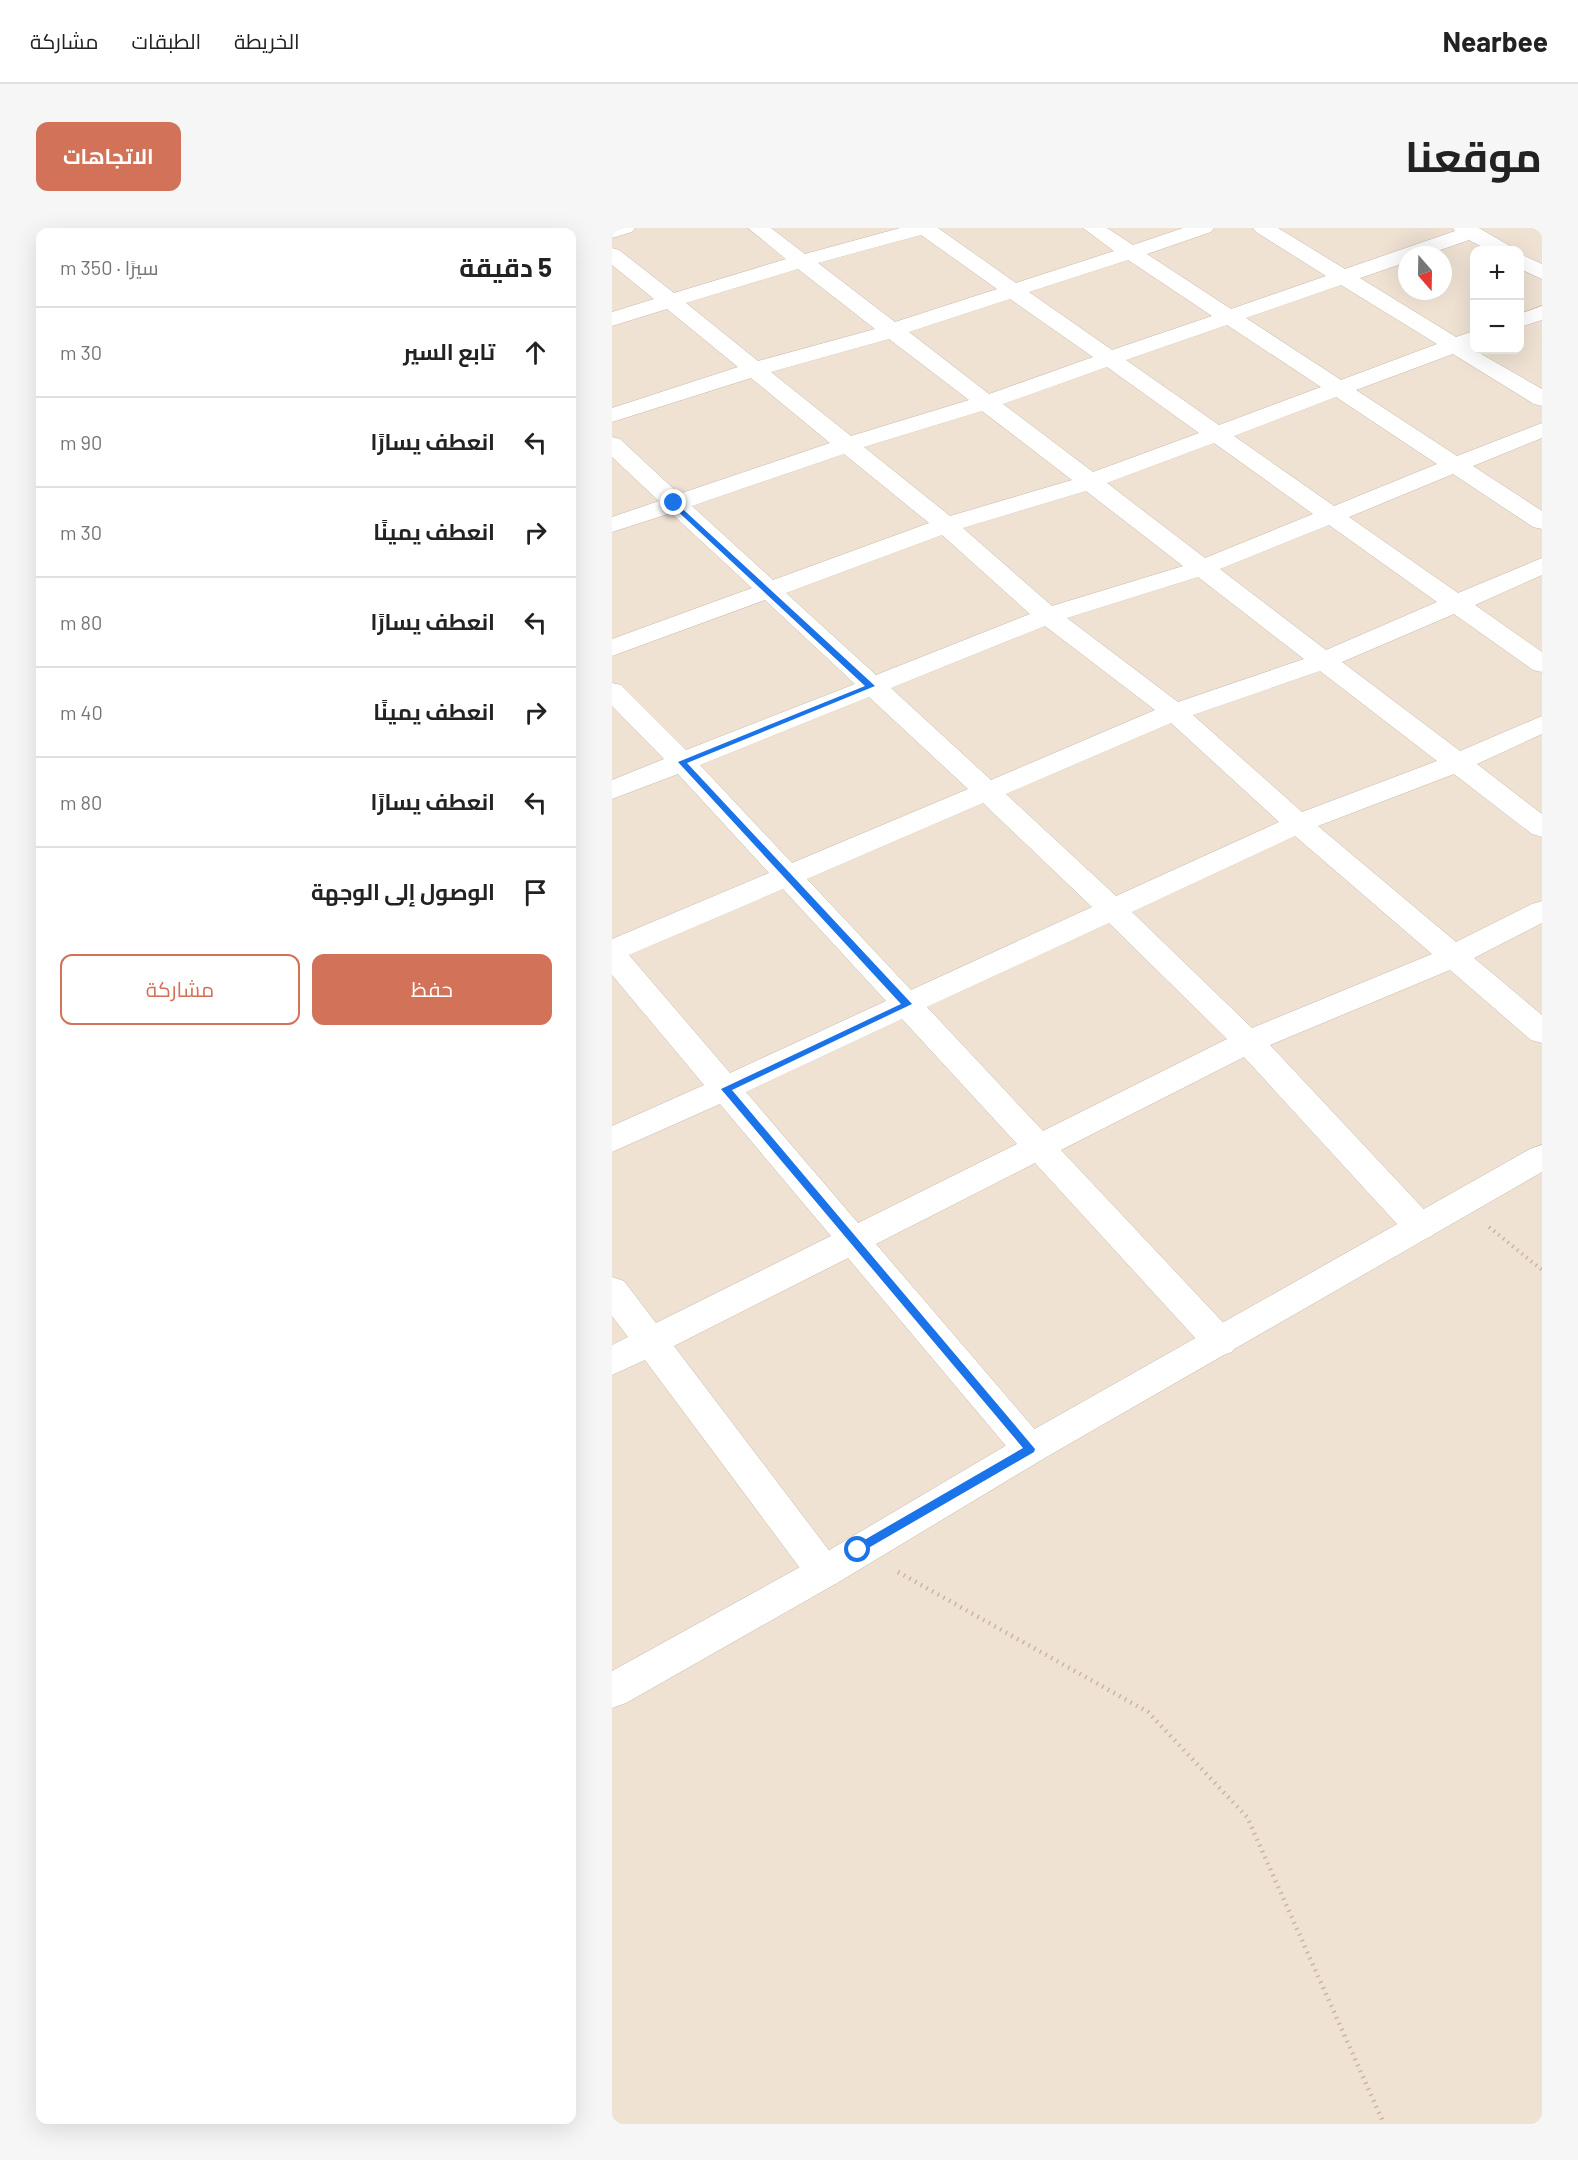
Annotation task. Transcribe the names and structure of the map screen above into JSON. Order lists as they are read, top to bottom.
{
  "north": "bottom",
  "page": {
    "header": "Nearbee",
    "nav": ["الخريطة", "الطبقات", "مشاركة"],
    "title": "موقعنا",
    "buttons": [
      "الاتجاهات",
      ["حفظ", "مشاركة"]
    ],
    "heading": ["5 دقيقة", "سيرًا · 350 m"],
    "map_buttons": ["+", "−"],
    "list": [
      ["تابع السير", "30 m"],
      ["انعطف يسارًا", "90 m"],
      ["انعطف يمينًا", "30 m"],
      ["انعطف يسارًا", "80 m"],
      ["انعطف يمينًا", "40 m"],
      ["انعطف يسارًا", "80 m"],
      "الوصول إلى الوجهة"
    ]
  }
}
